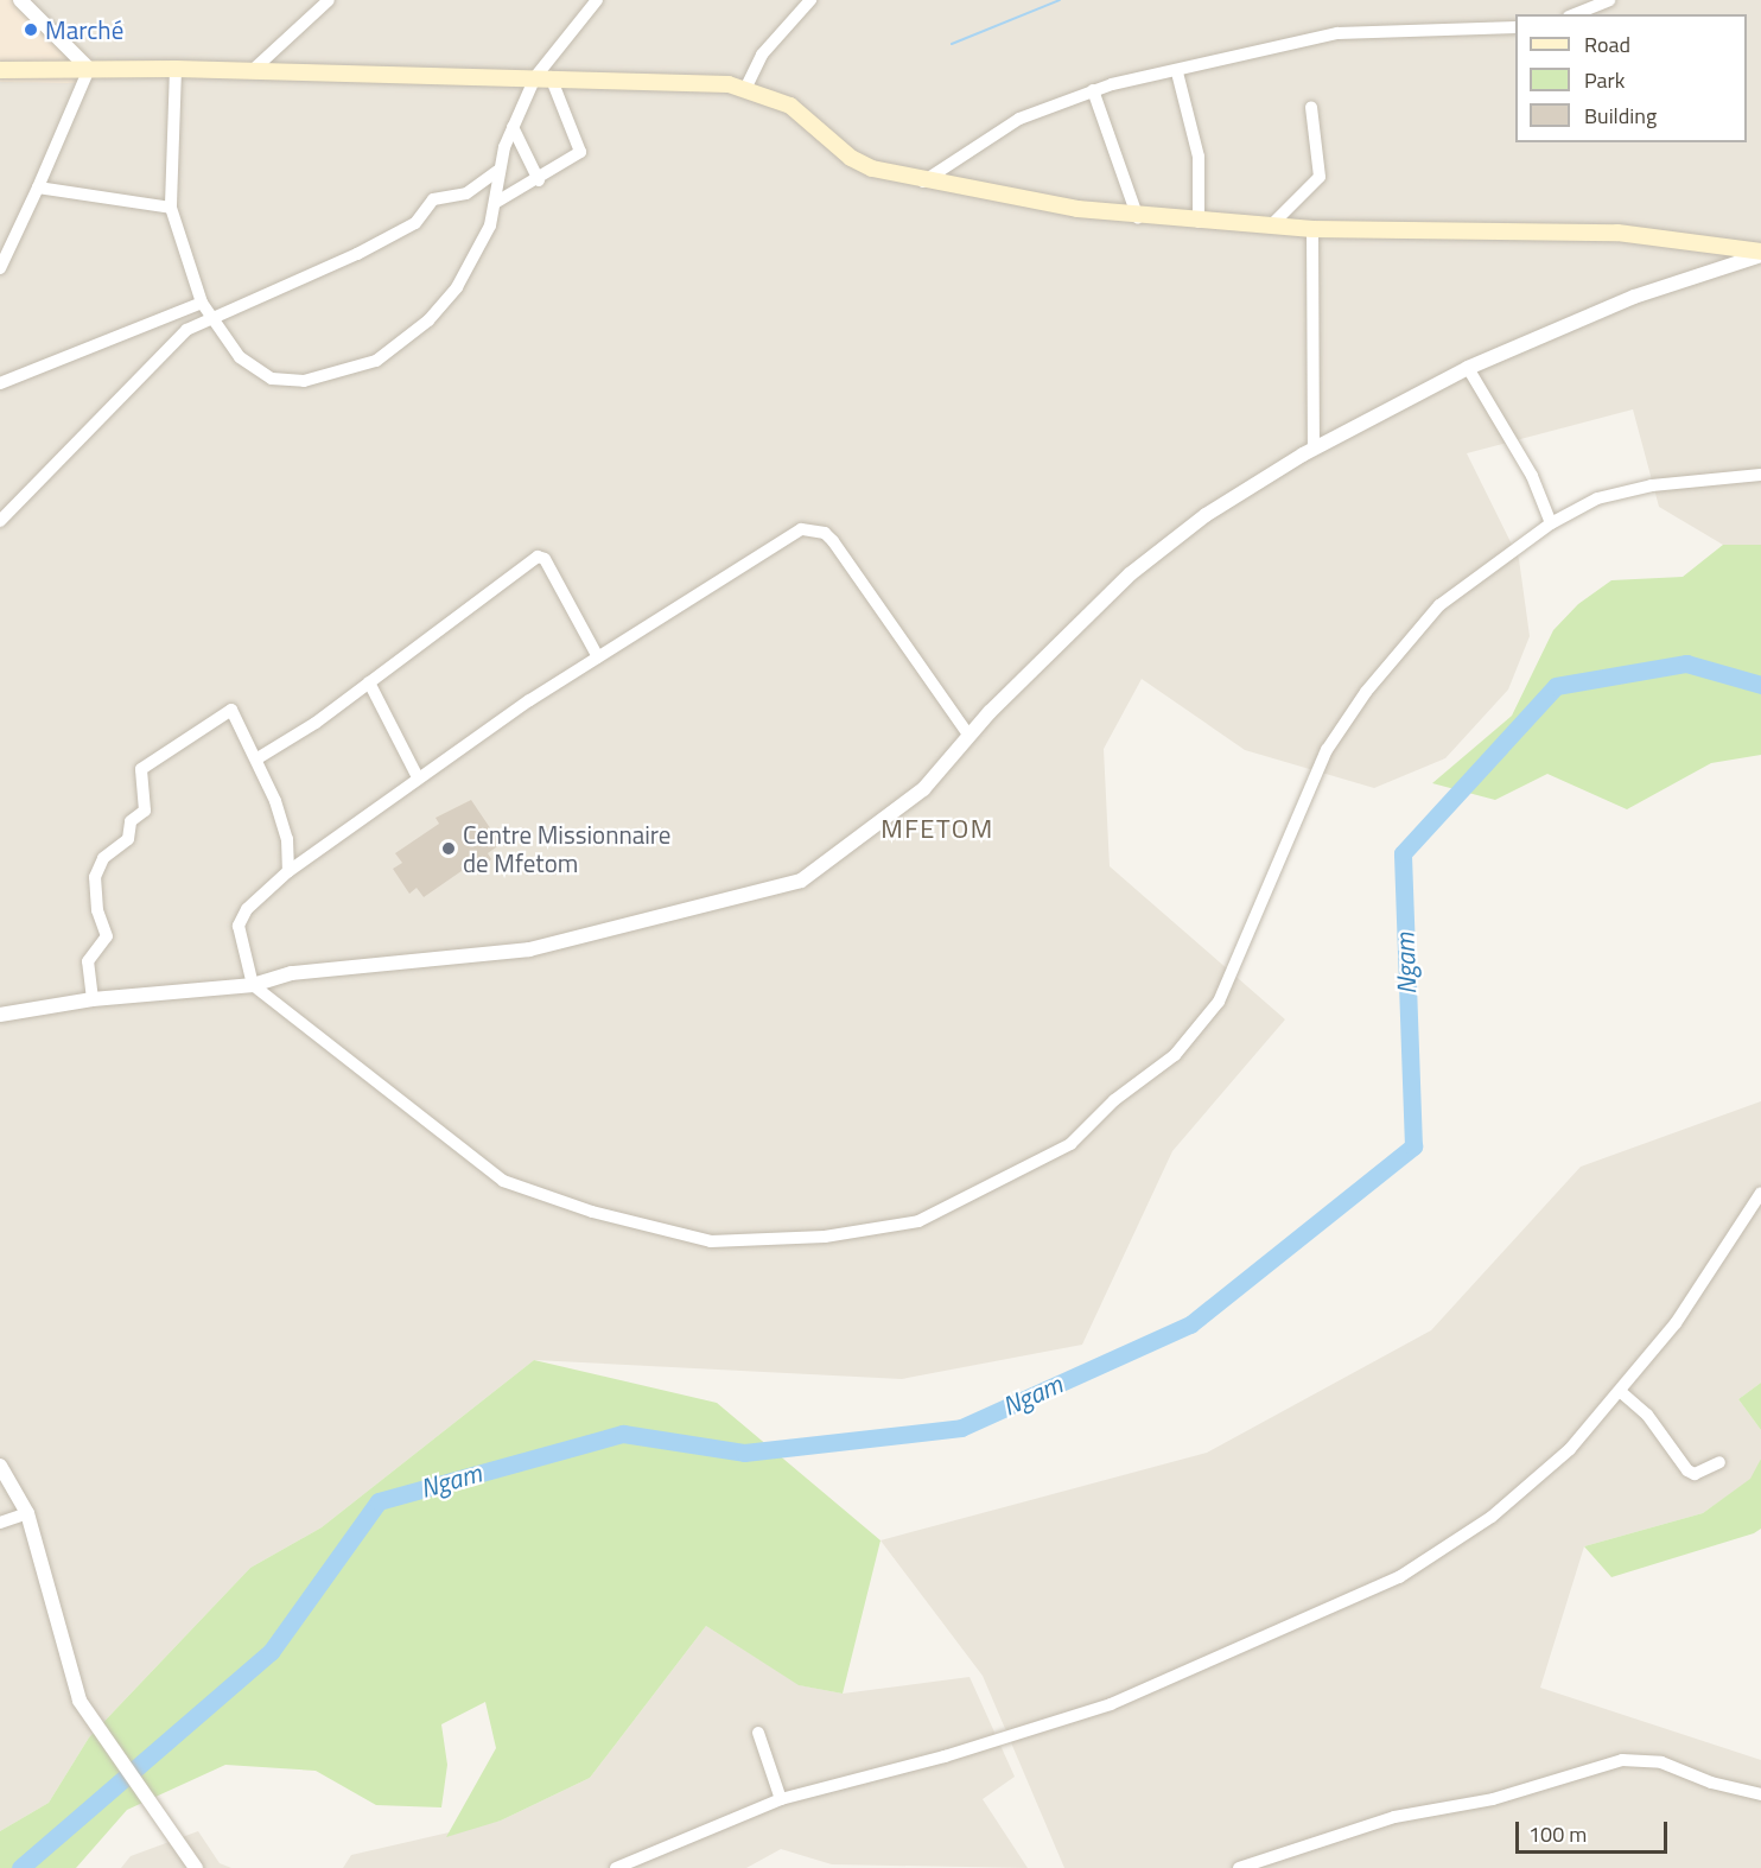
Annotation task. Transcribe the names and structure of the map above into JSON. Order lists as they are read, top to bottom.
{
  "districts": ["MFETOM"],
  "water": ["Ngam"],
  "places": ["Marché", "Centre Missionnaire de Mfetom"],
  "legend": ["Road", "Park", "Building"],
  "scale_bar": "100 m"
}
